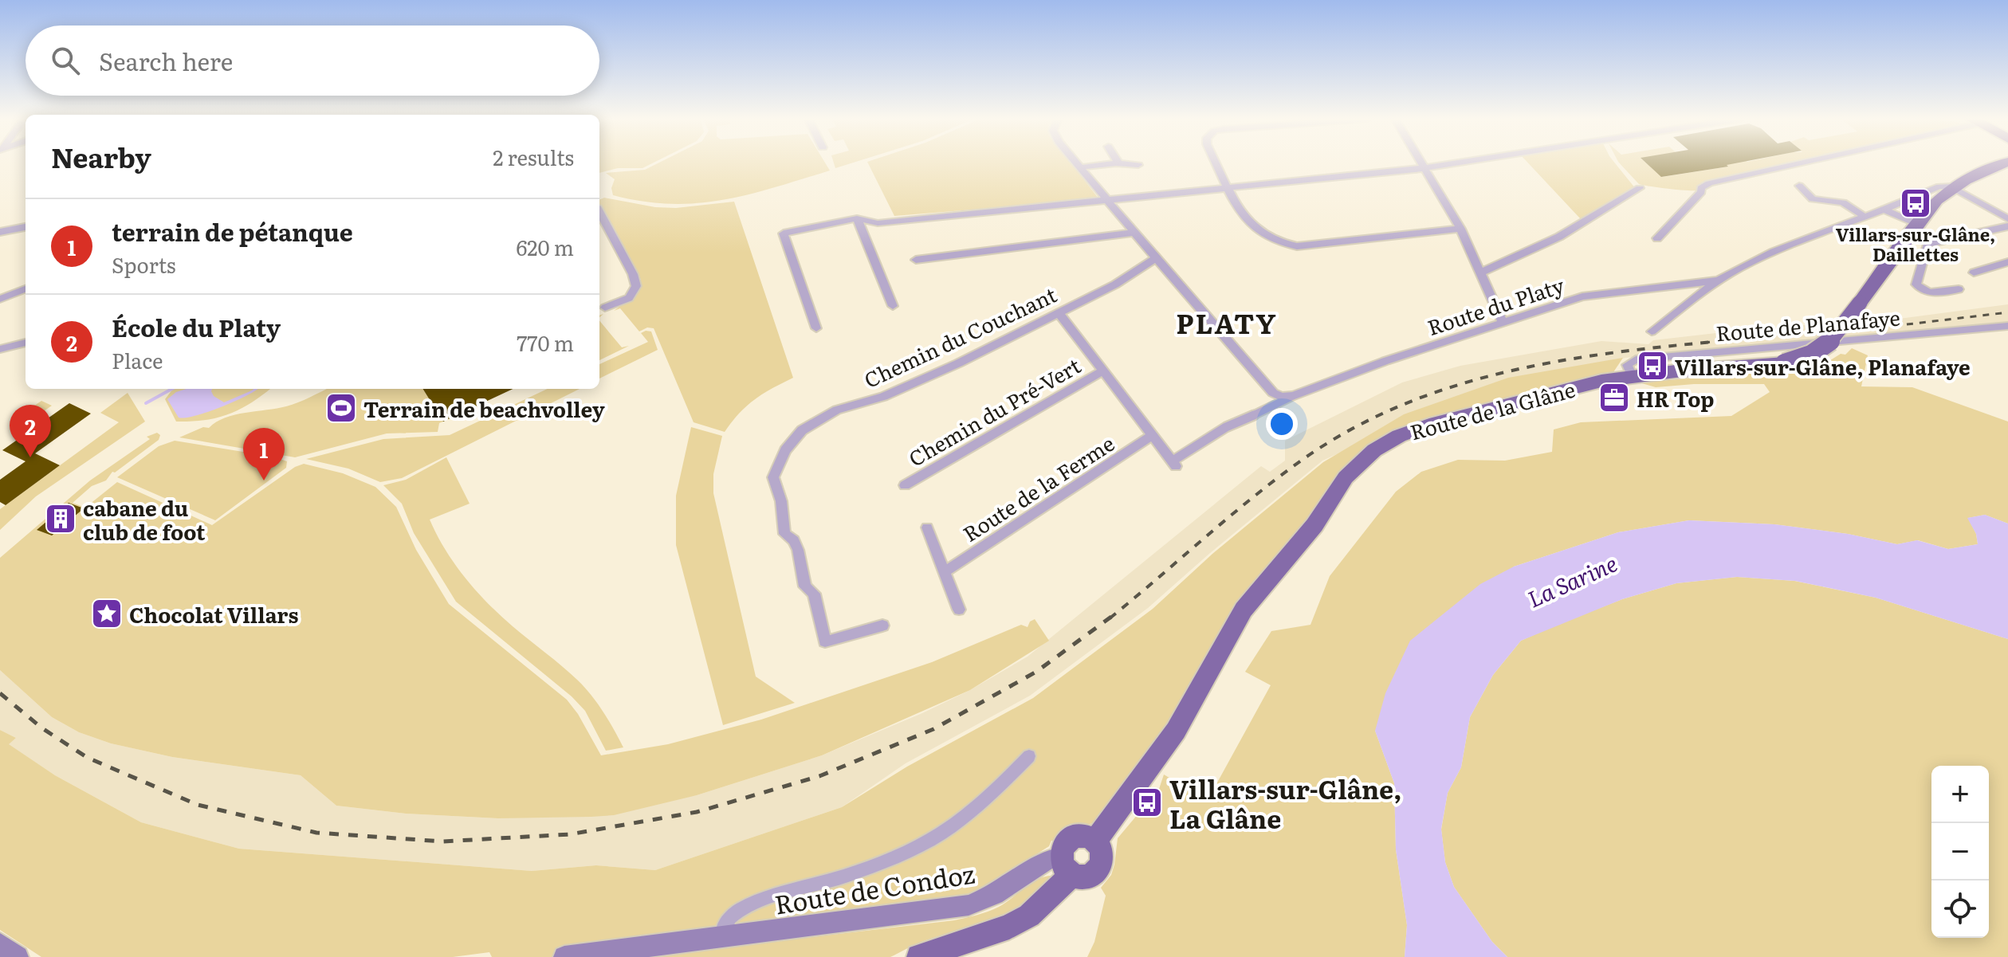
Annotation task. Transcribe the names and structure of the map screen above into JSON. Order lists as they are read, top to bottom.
{
  "streets": {
    "main road": ["Route de la Glâne", "Route de Condoz"],
    "street": [
      "Route du Platy",
      "Route de Planafaye",
      "Chemin du Couchant",
      "Chemin du Pré-Vert",
      "Route de la Ferme"
    ]
  },
  "crossings": [
    ["Route du Platy", "Route de la Glâne"],
    ["Route de Planafaye", "Route de la Glâne"],
    ["Route de la Glâne", "Route de Condoz"]
  ],
  "districts": ["PLATY"],
  "water": ["La Sarine"],
  "places": {
    "bus stop": ["Villars-sur-Glâne, Daillettes", "Villars-sur-Glâne, Planafaye", "Villars-sur-Glâne, La Glâne"],
    "office": ["HR Top"],
    "sports": ["Terrain de beachvolley"],
    "building": ["cabane du club de foot"],
    "place": ["Chocolat Villars"]
  },
  "page": {
    "search": "Search here",
    "heading": ["Nearby", "2 results"],
    "list": [
      {
        "mark": "1",
        "name": "terrain de pétanque",
        "note": "Sports",
        "value": "620 m"
      },
      {
        "mark": "2",
        "name": "École du Platy",
        "note": "Place",
        "value": "770 m"
      }
    ],
    "pins": ["2", "1"],
    "map_buttons": ["+", "−"]
  }
}
